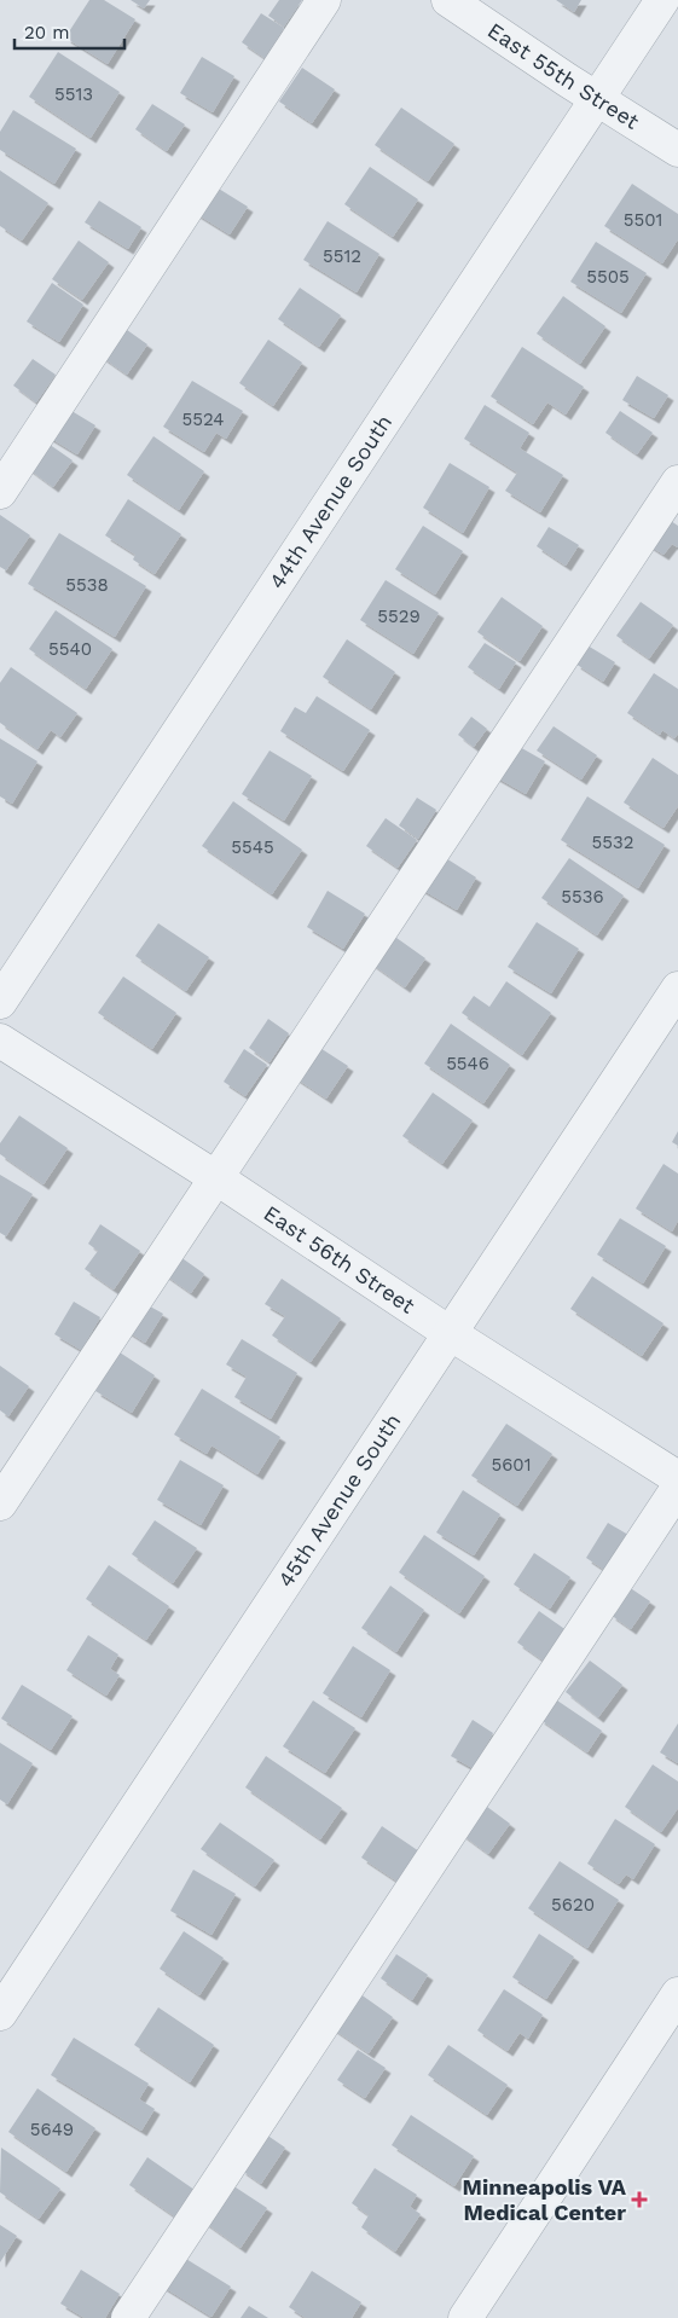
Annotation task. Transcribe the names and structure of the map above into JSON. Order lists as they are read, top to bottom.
{
  "streets": {
    "street": [
      "East 55th Street",
      "44th Avenue South",
      "East 56th Street",
      "45th Avenue South"
    ]
  },
  "crossings": [
    ["East 55th Street", "44th Avenue South"],
    ["East 56th Street", "45th Avenue South"]
  ],
  "places": {
    "health": ["Minneapolis VA Medical Center"]
  },
  "house_numbers": [
    "5513",
    "5501",
    "5512",
    "5505",
    "5524",
    "5538",
    "5529",
    "5540",
    "5532",
    "5545",
    "5536",
    "5546",
    "5601",
    "5620",
    "5649"
  ],
  "scale_bar": "20 m"
}
